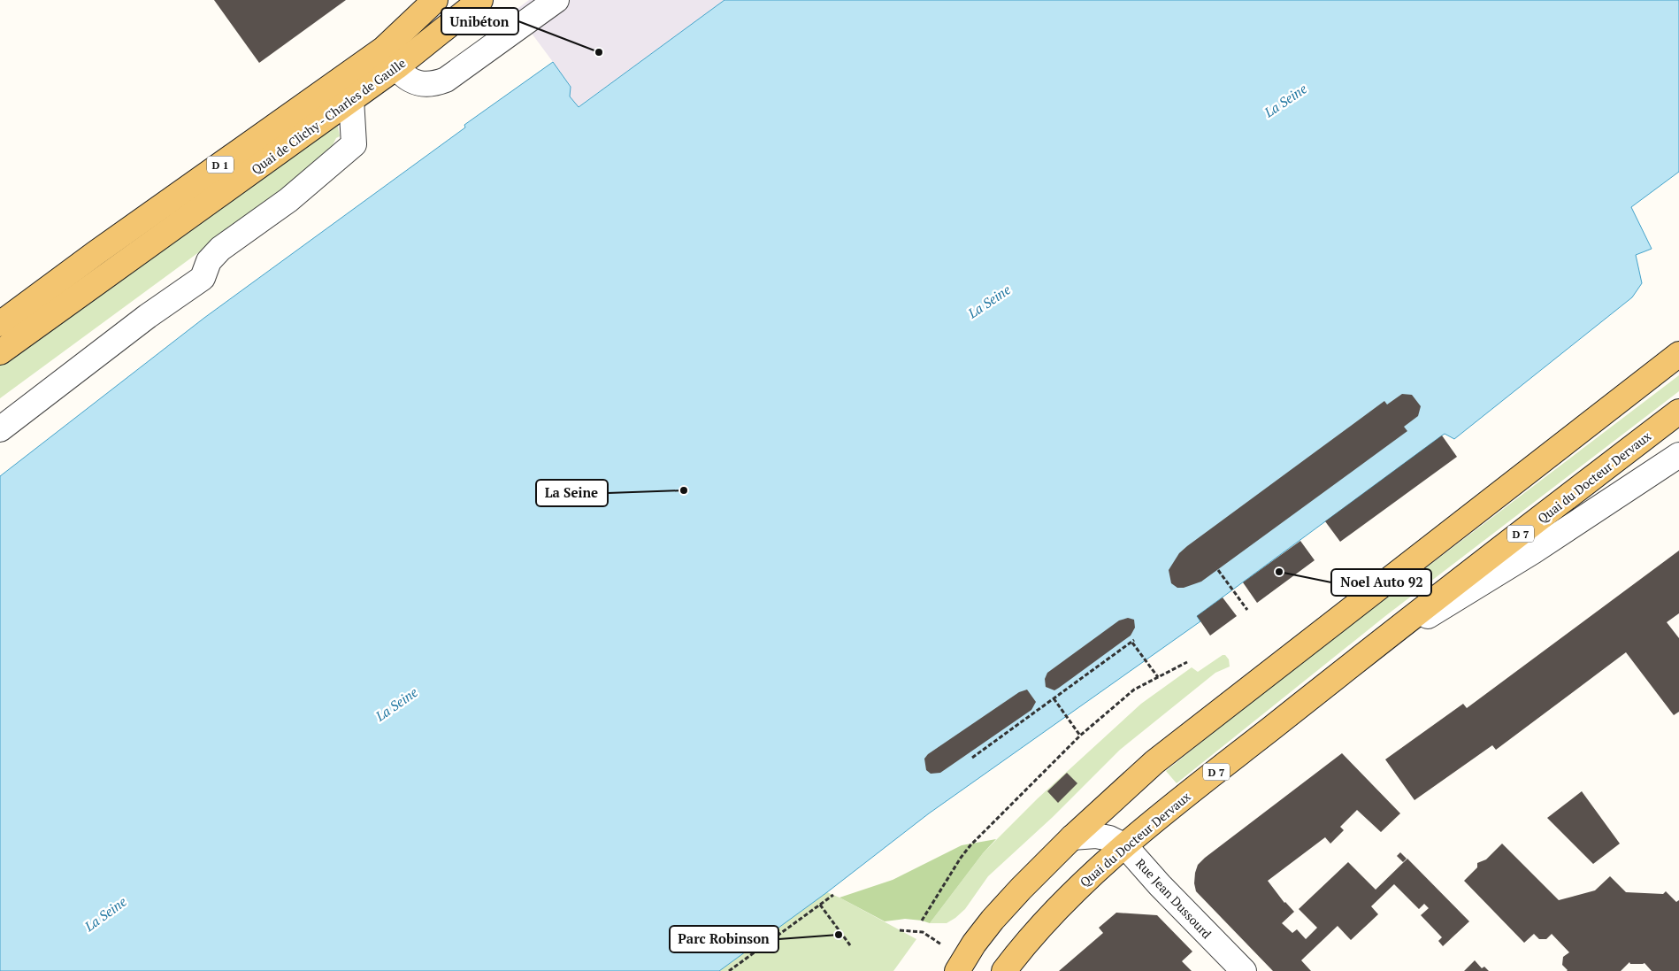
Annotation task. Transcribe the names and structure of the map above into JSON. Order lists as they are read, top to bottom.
{
  "streets": {
    "main road": [
      "Quai de Clichy - Charles de Gaulle",
      "D 1",
      "Quai du Docteur Dervaux",
      "D 7"
    ],
    "street": ["Rue Jean Dussourd"]
  },
  "crossings": [
    ["Quai du Docteur Dervaux", "Rue Jean Dussourd"]
  ],
  "water": ["La Seine"],
  "places": [
    "Unibéton",
    "La Seine",
    "Noel Auto 92",
    "Parc Robinson"
  ]
}
